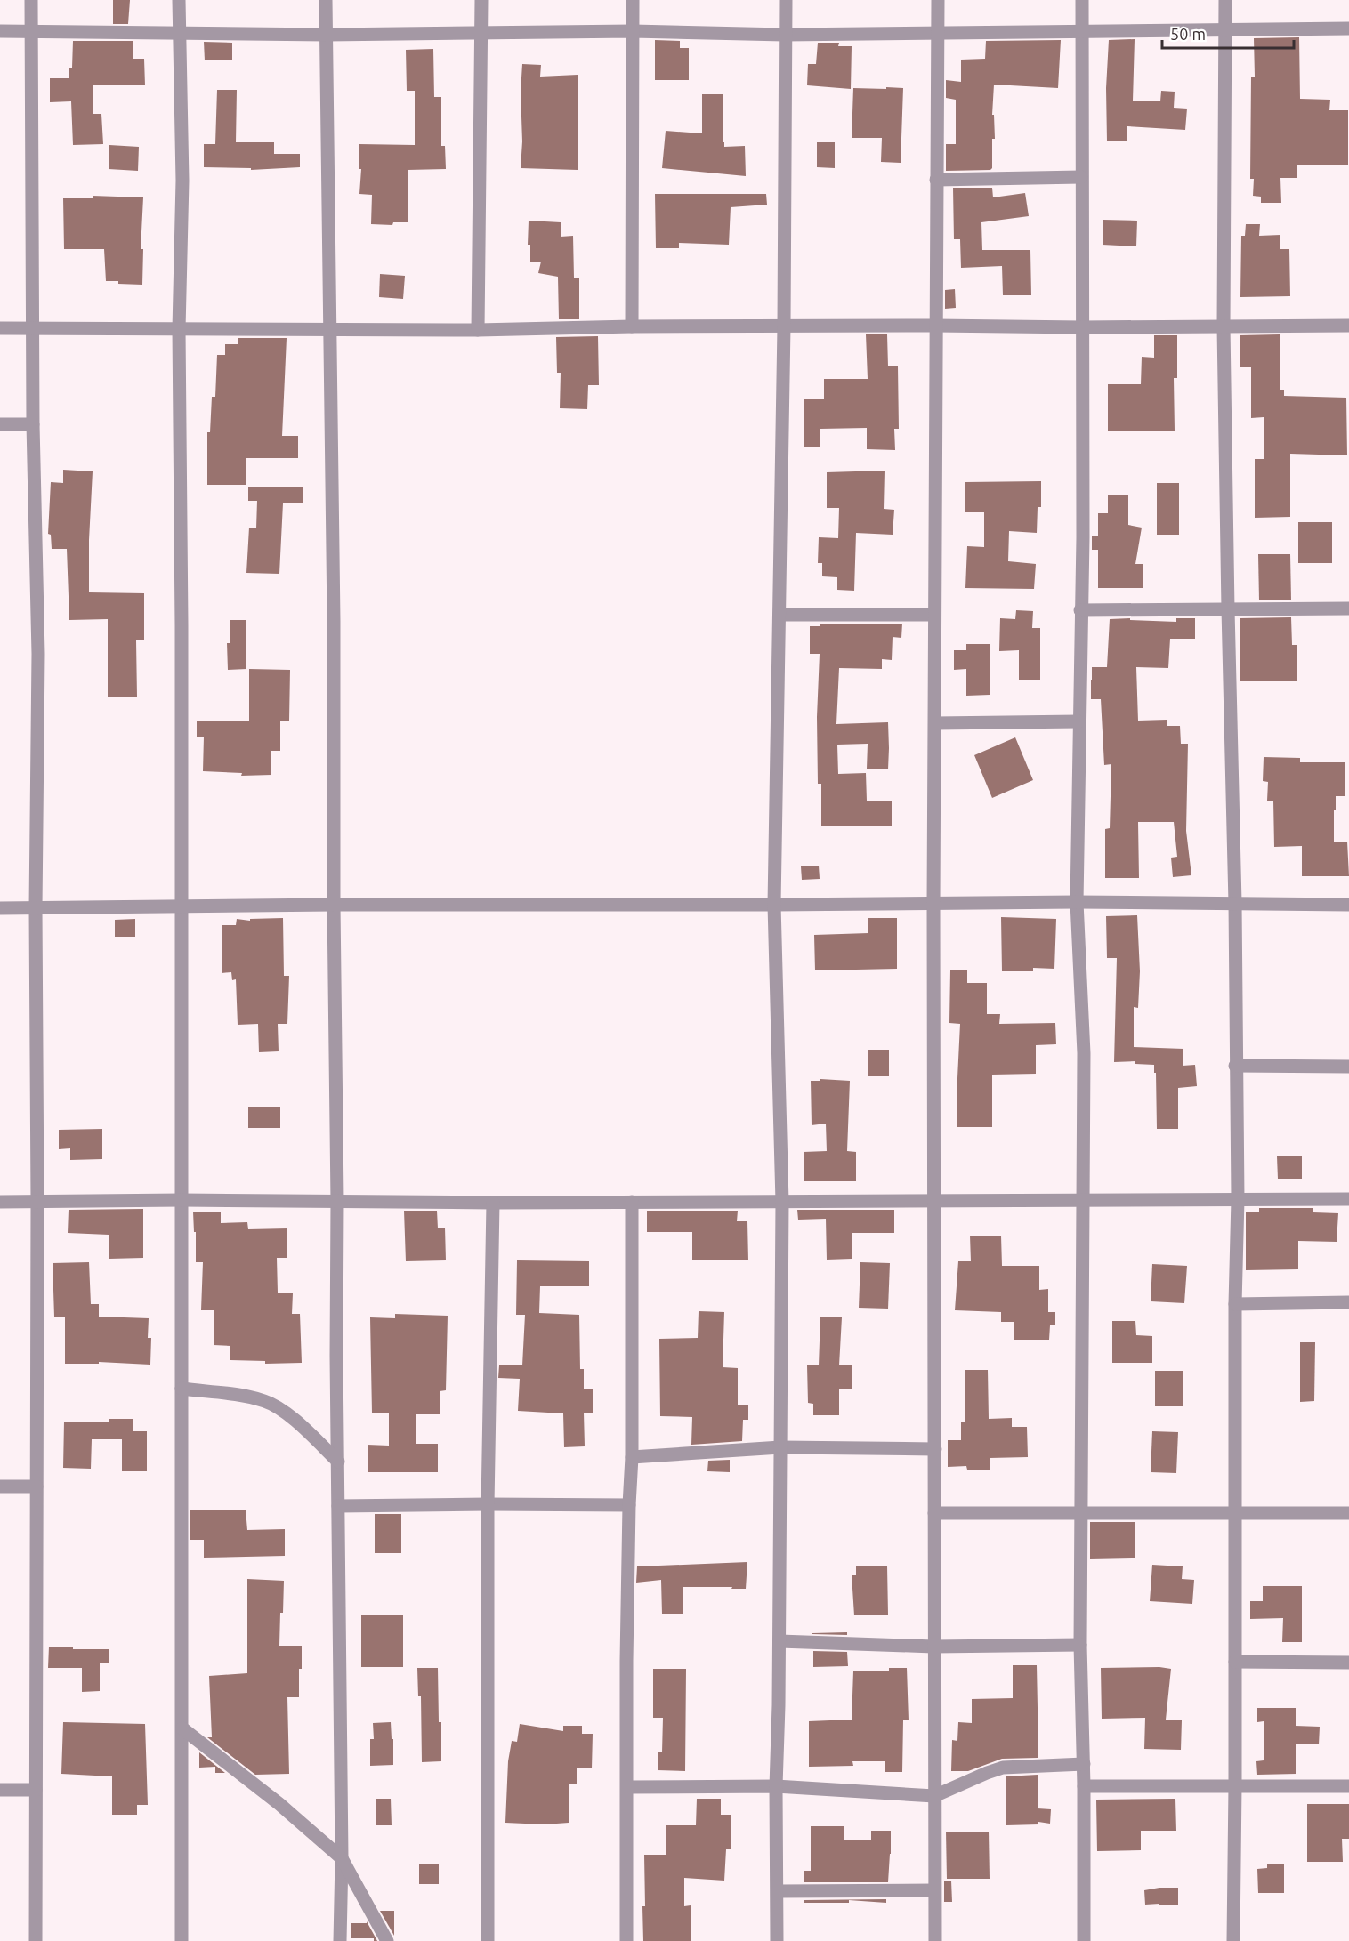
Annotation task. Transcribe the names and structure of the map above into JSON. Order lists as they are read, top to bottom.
{
  "scale_bar": "50 m"
}
